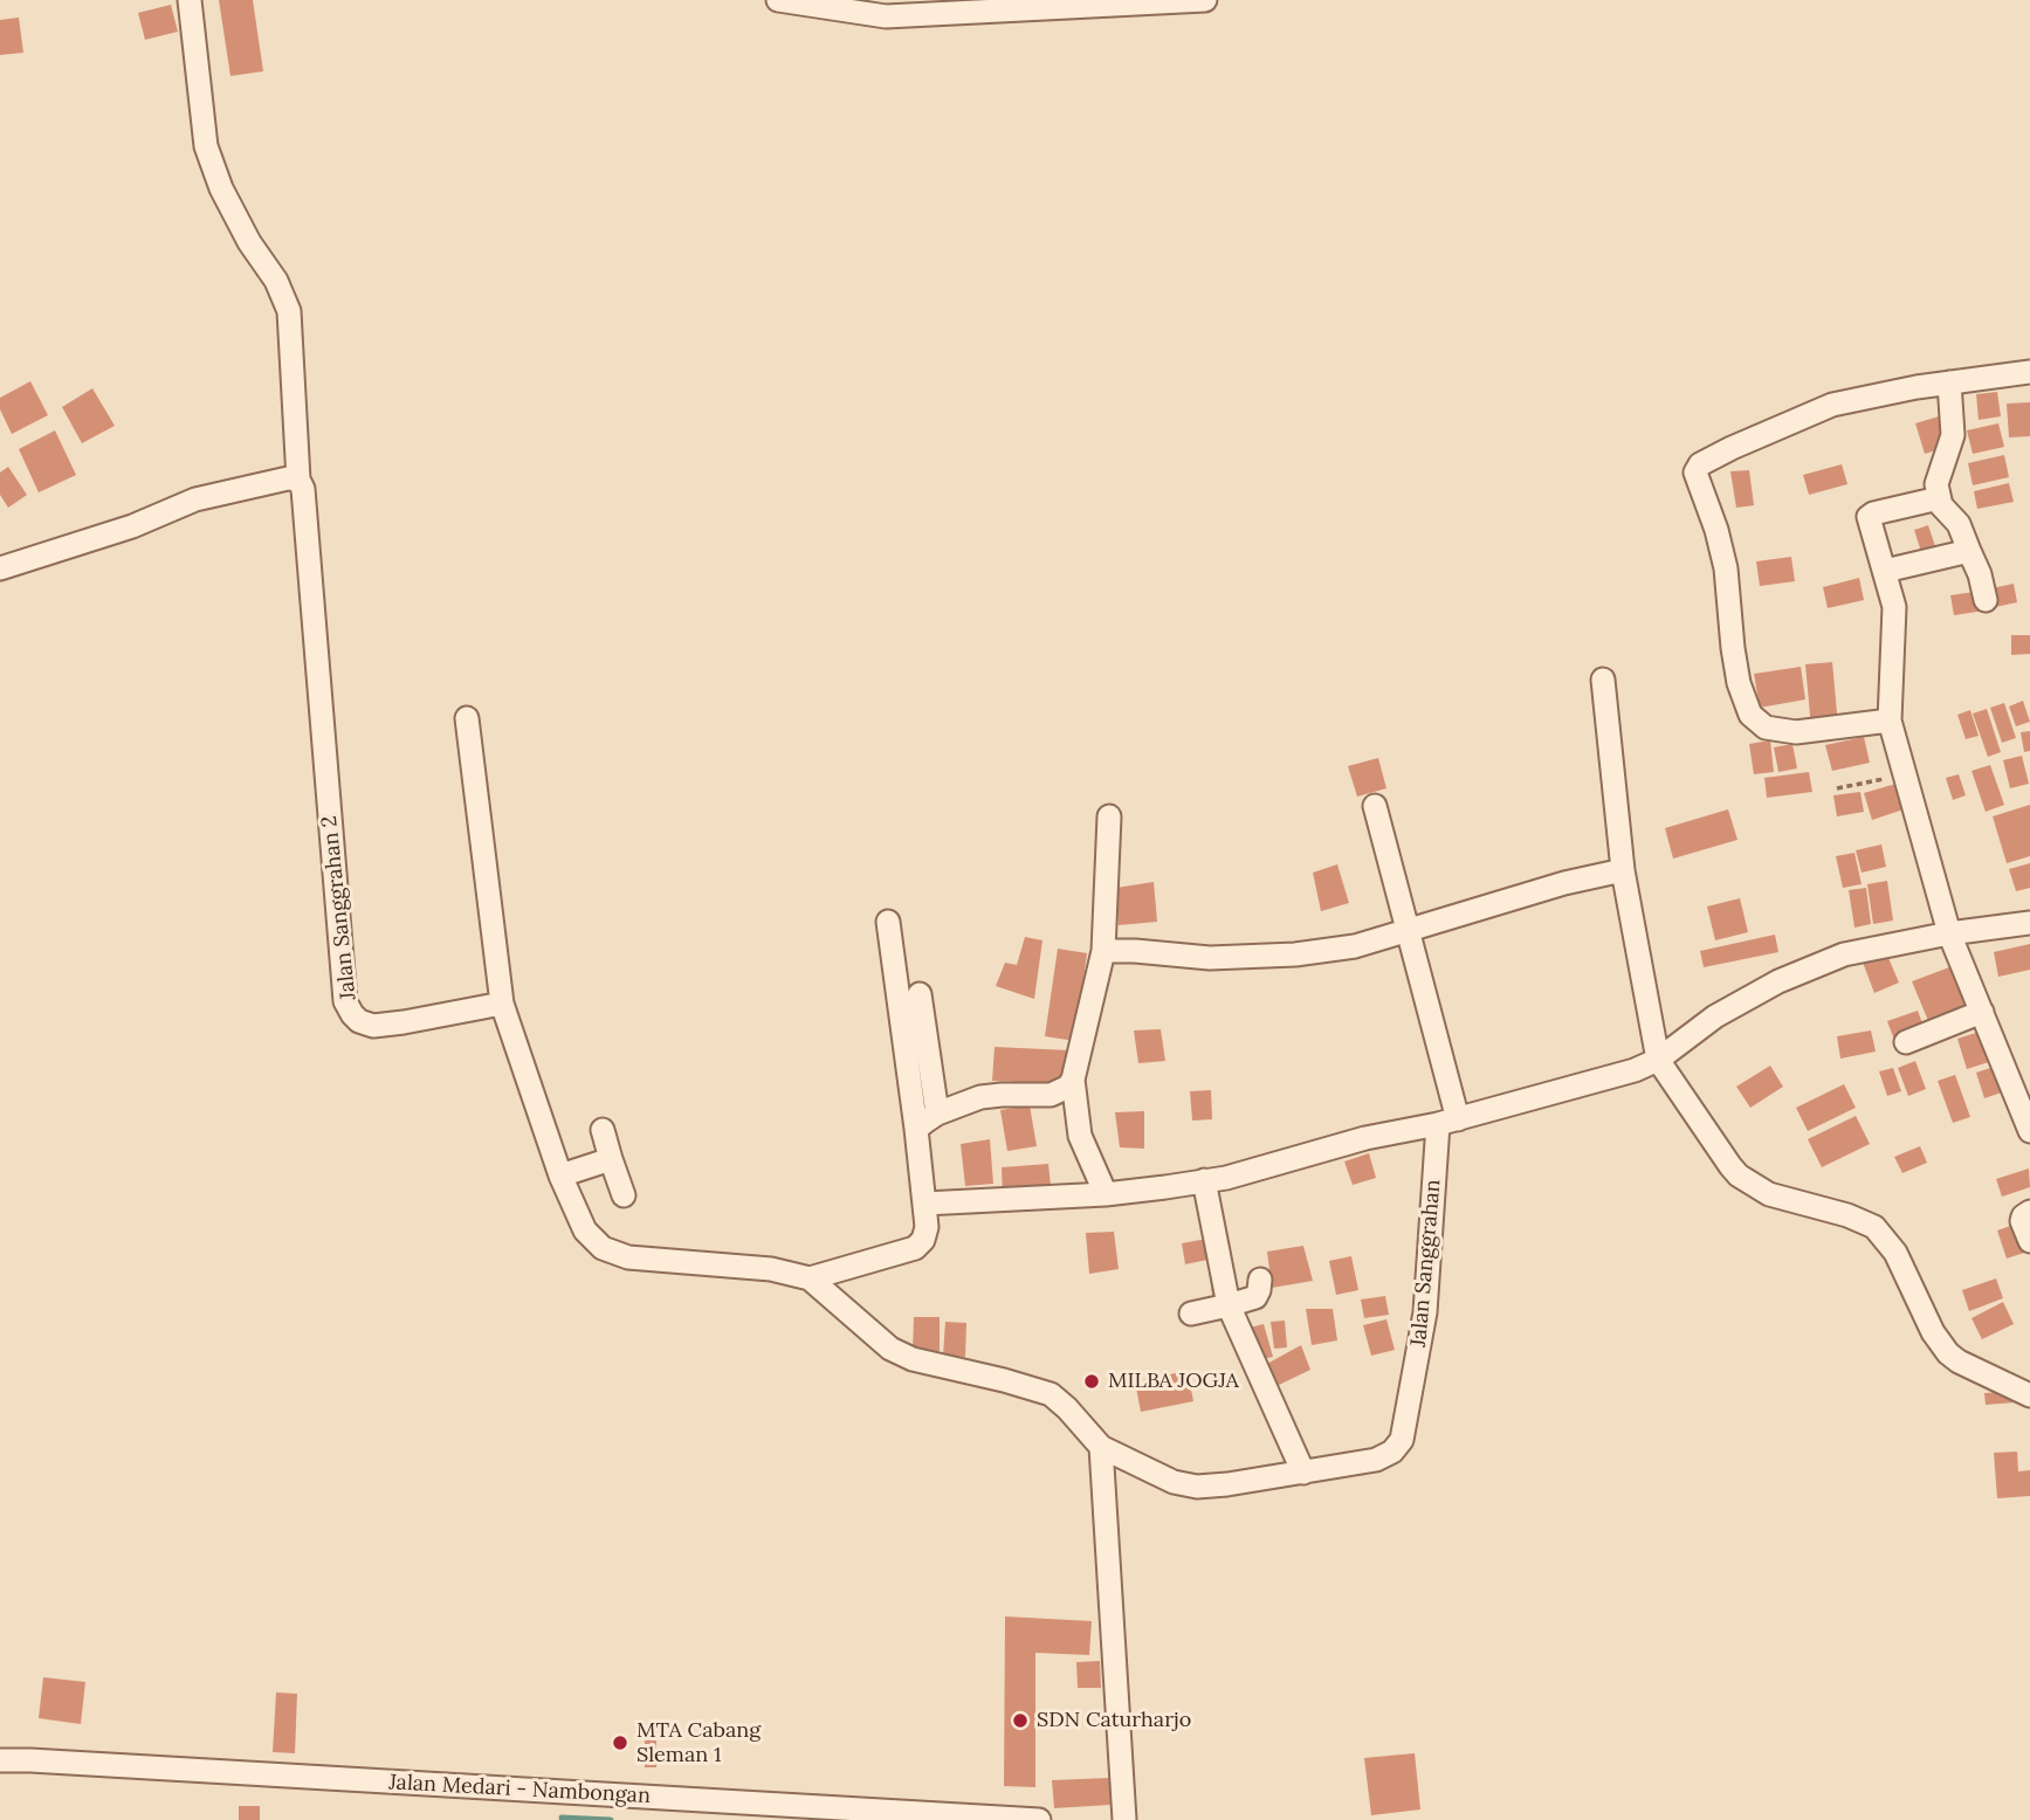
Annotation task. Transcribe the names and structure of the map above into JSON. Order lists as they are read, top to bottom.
{
  "streets": {
    "street": ["Jalan Sanggrahan 2", "Jalan Sanggrahan", "Jalan Medari - Nambongan"]
  },
  "places": ["MILBA JOGJA", "SDN Caturharjo", "MTA Cabang Sleman 1"]
}
